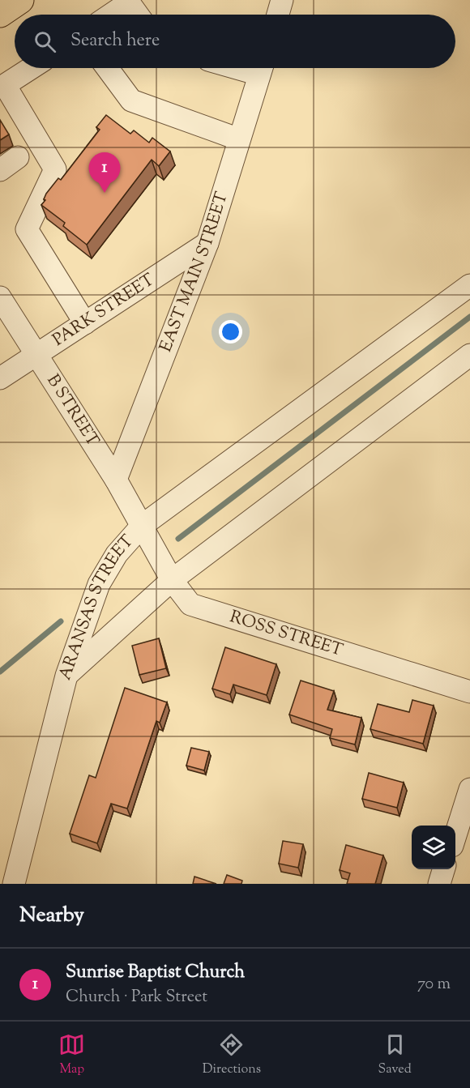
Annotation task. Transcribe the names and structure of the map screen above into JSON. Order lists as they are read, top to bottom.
{
  "streets": {
    "street": [
      "EAST MAIN STREET",
      "PARK STREET",
      "B STREET",
      "ARANSAS STREET",
      "ROSS STREET"
    ]
  },
  "crossings": [
    ["EAST MAIN STREET", "PARK STREET"],
    ["EAST MAIN STREET", "B STREET"],
    ["PARK STREET", "B STREET"],
    ["B STREET", "ARANSAS STREET"],
    ["B STREET", "ROSS STREET"],
    ["ARANSAS STREET", "ROSS STREET"]
  ],
  "page": {
    "search": "Search here",
    "pins": "1",
    "heading": "Nearby",
    "list": [
      {
        "mark": "1",
        "name": "Sunrise Baptist Church",
        "note": "Church · Park Street",
        "value": "70 m"
      }
    ],
    "nav": ["Map", "Directions", "Saved"]
  }
}
